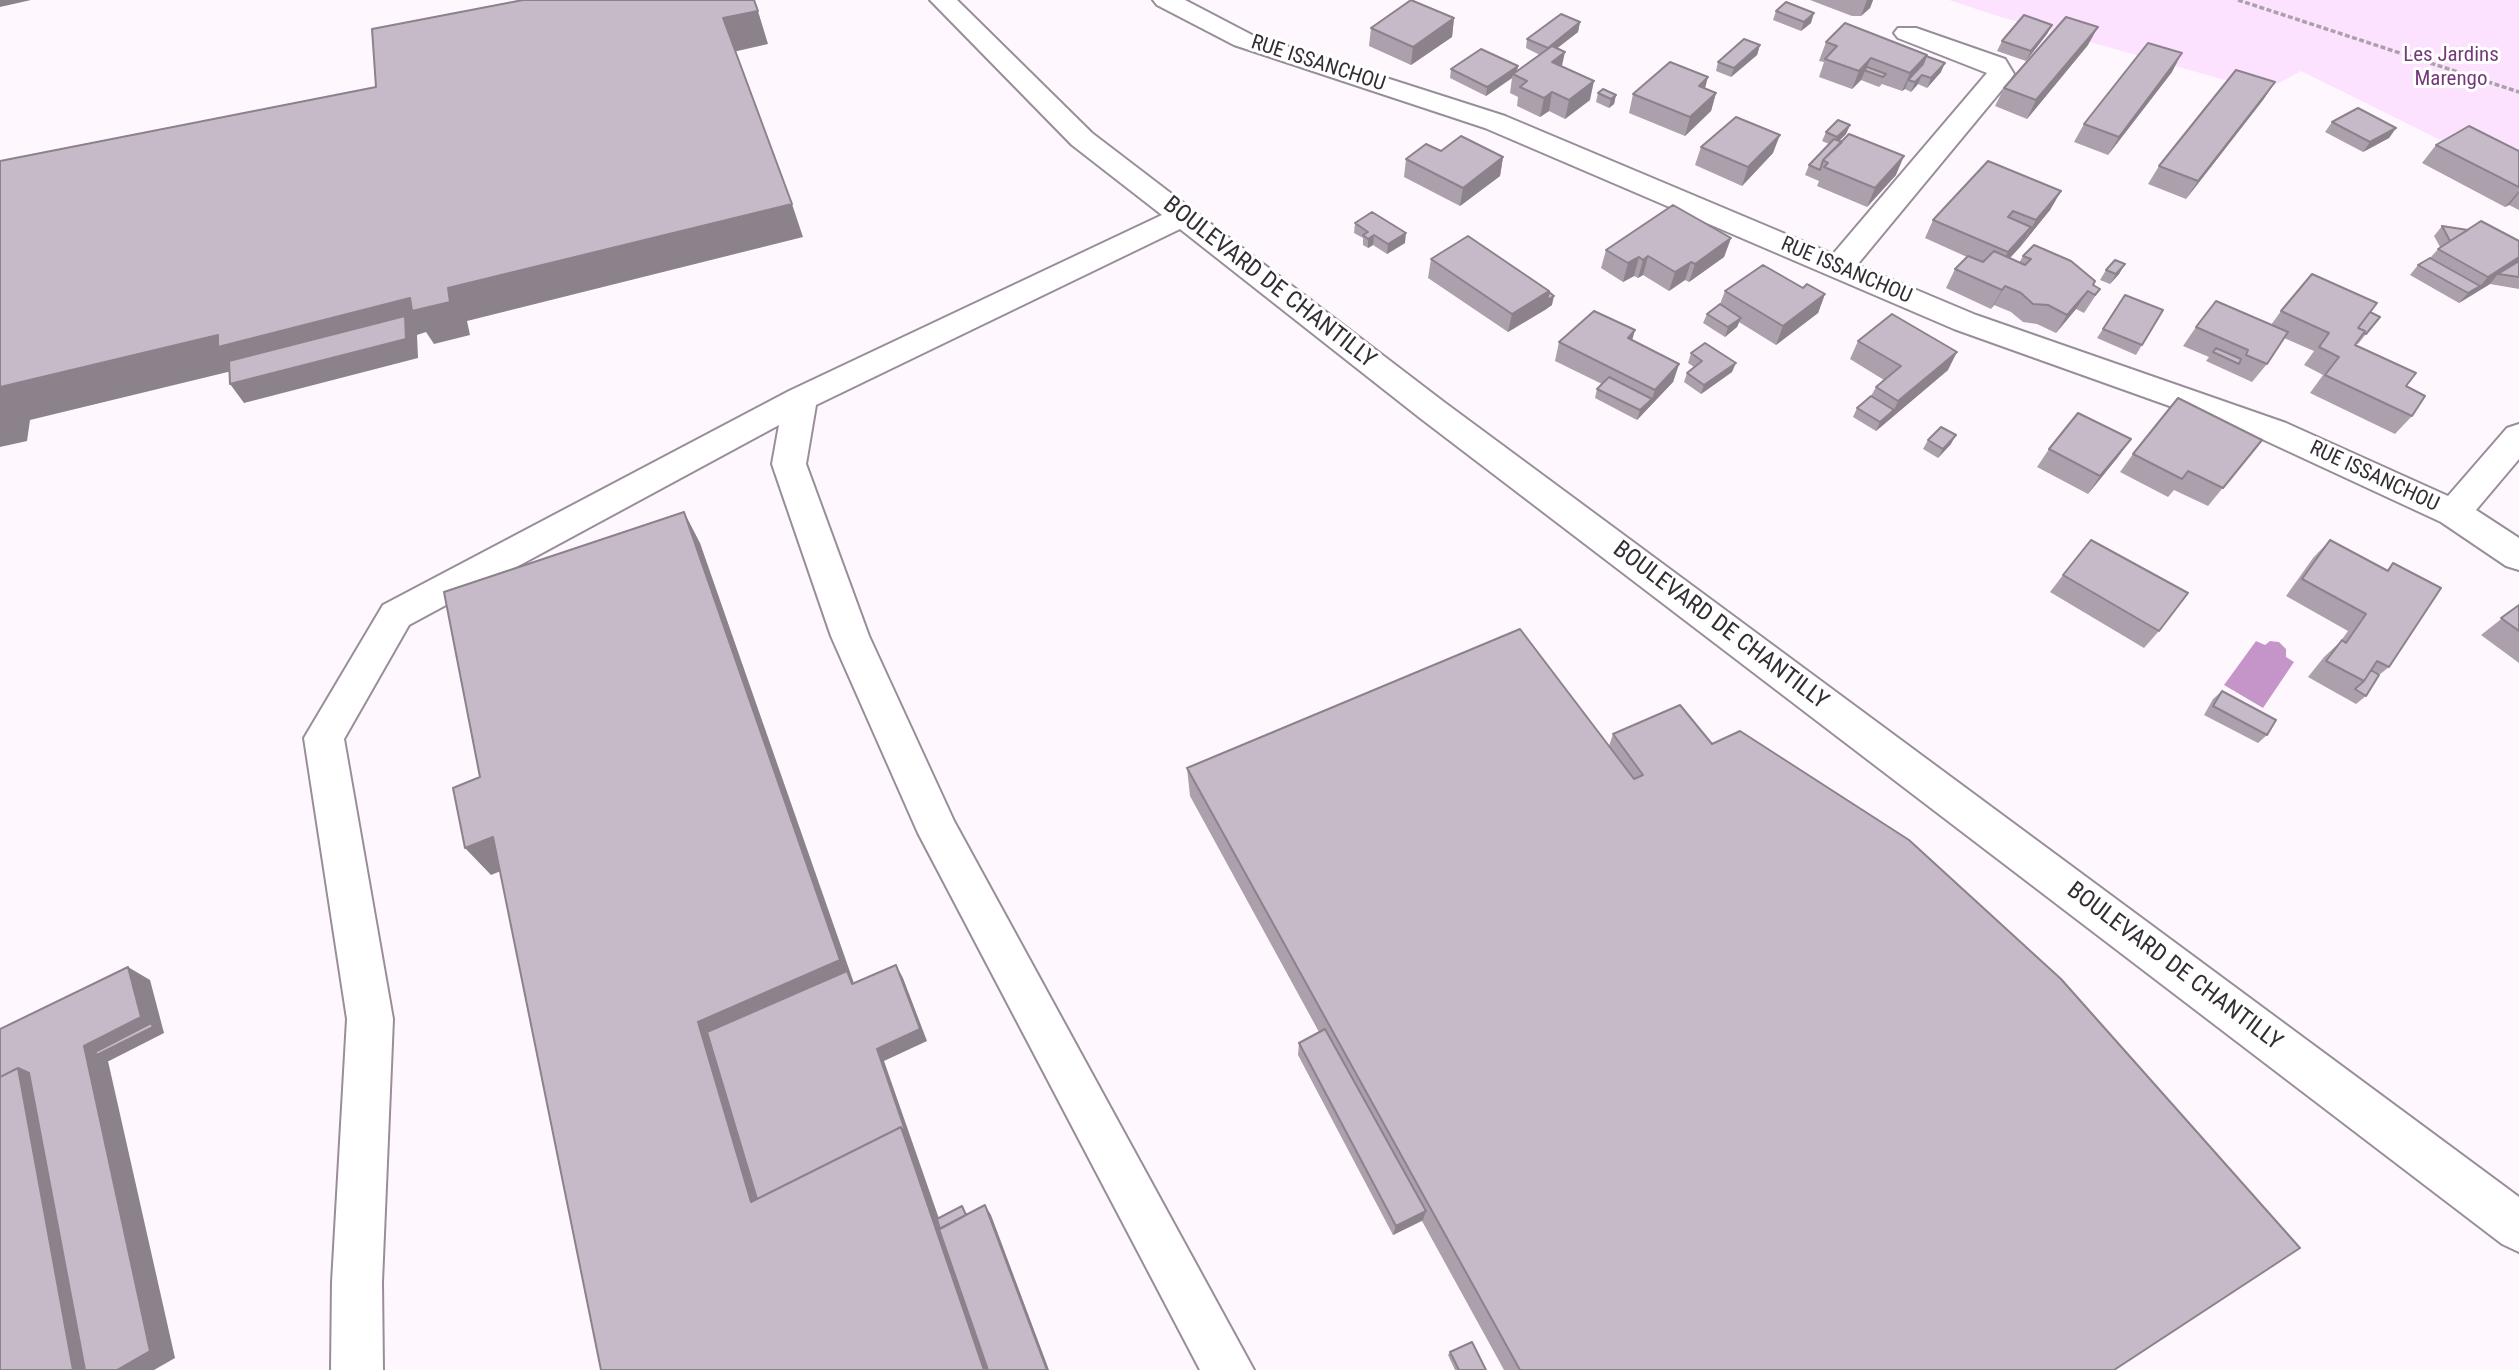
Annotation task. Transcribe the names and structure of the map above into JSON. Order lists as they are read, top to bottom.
{
  "streets": {
    "street": ["RUE ISSANCHOU", "BOULEVARD DE CHANTILLY"]
  },
  "parks": ["Les Jardins Marengo"]
}
